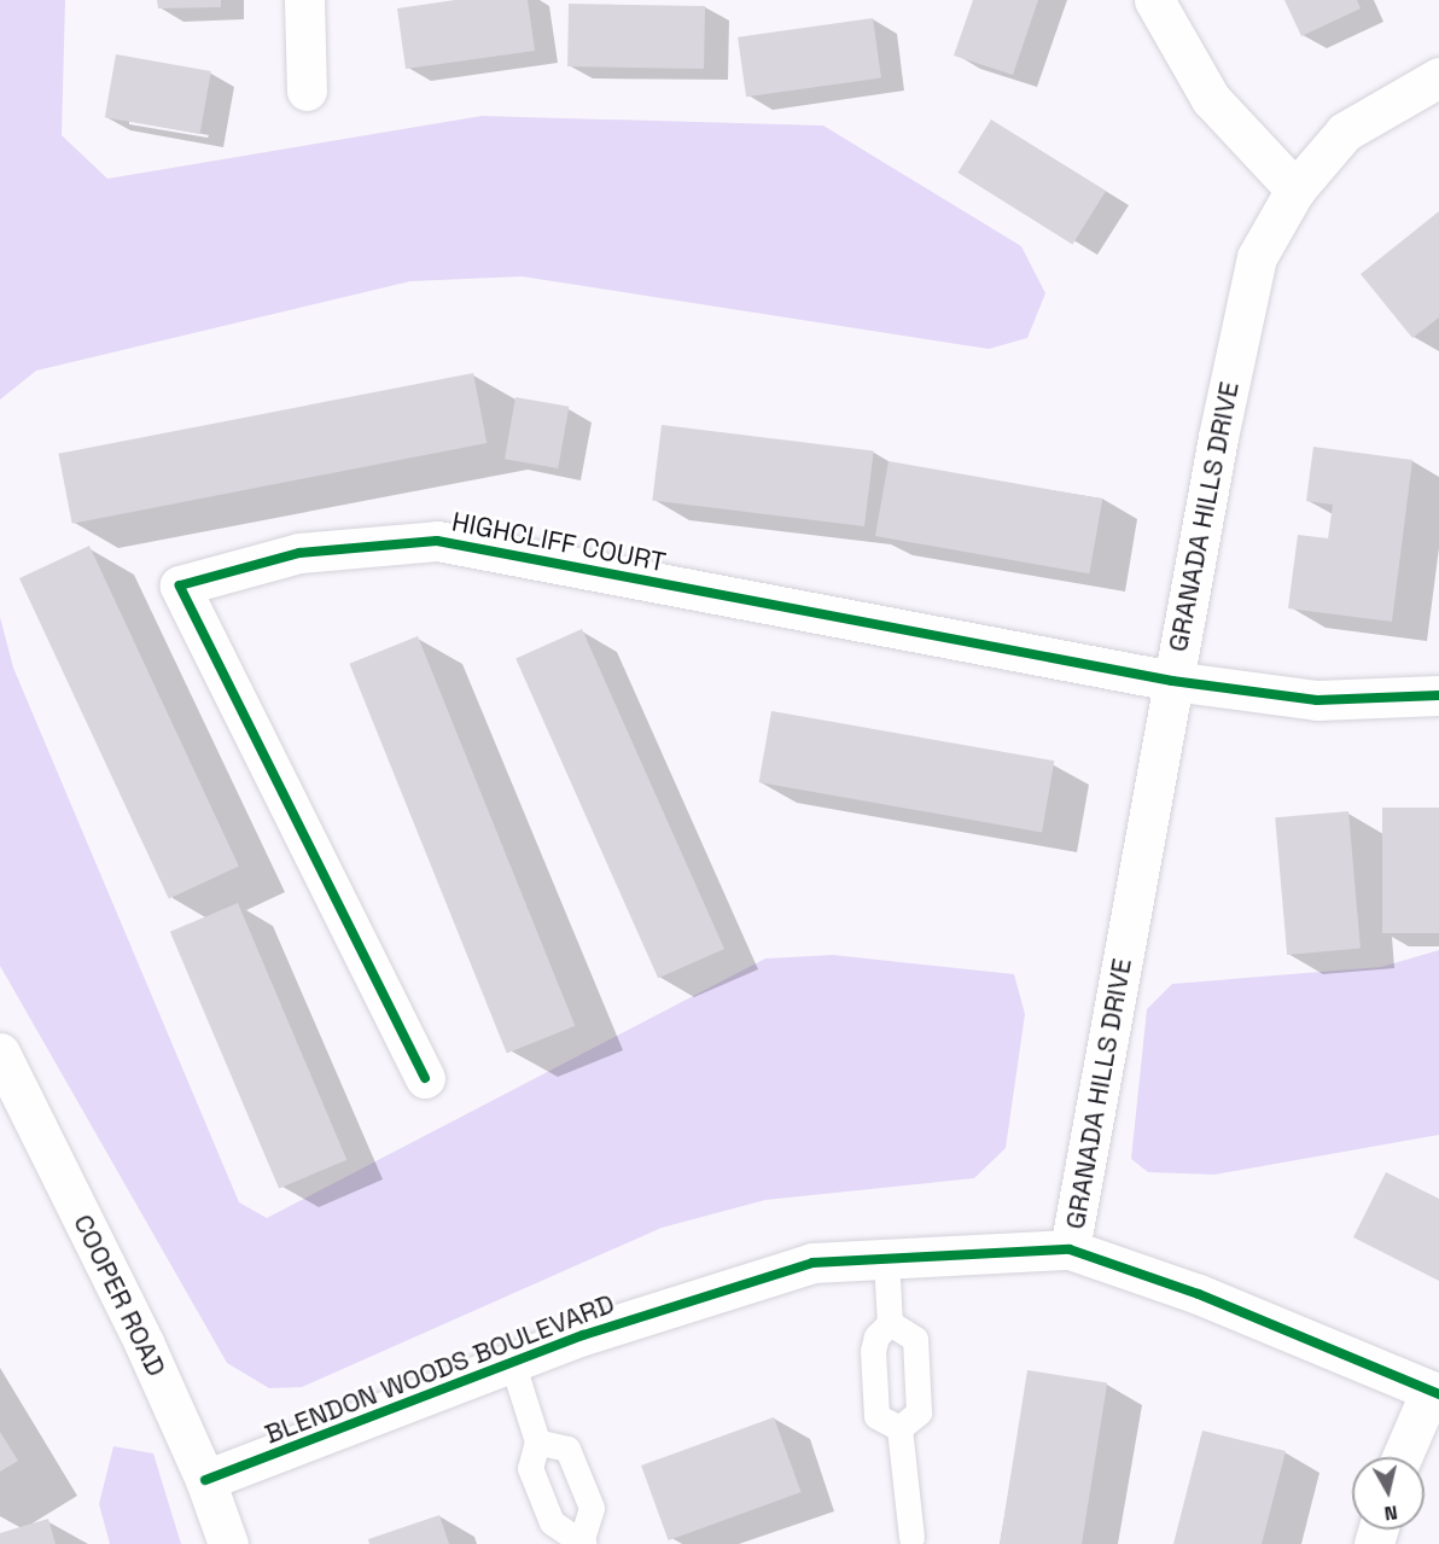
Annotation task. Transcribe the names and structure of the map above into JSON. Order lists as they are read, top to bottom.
{
  "streets": {
    "street": [
      "GRANADA HILLS DRIVE",
      "HIGHCLIFF COURT",
      "COOPER ROAD",
      "BLENDON WOODS BOULEVARD"
    ]
  },
  "crossings": [
    ["GRANADA HILLS DRIVE", "HIGHCLIFF COURT"],
    ["GRANADA HILLS DRIVE", "BLENDON WOODS BOULEVARD"],
    ["COOPER ROAD", "BLENDON WOODS BOULEVARD"]
  ],
  "north": "bottom"
}
